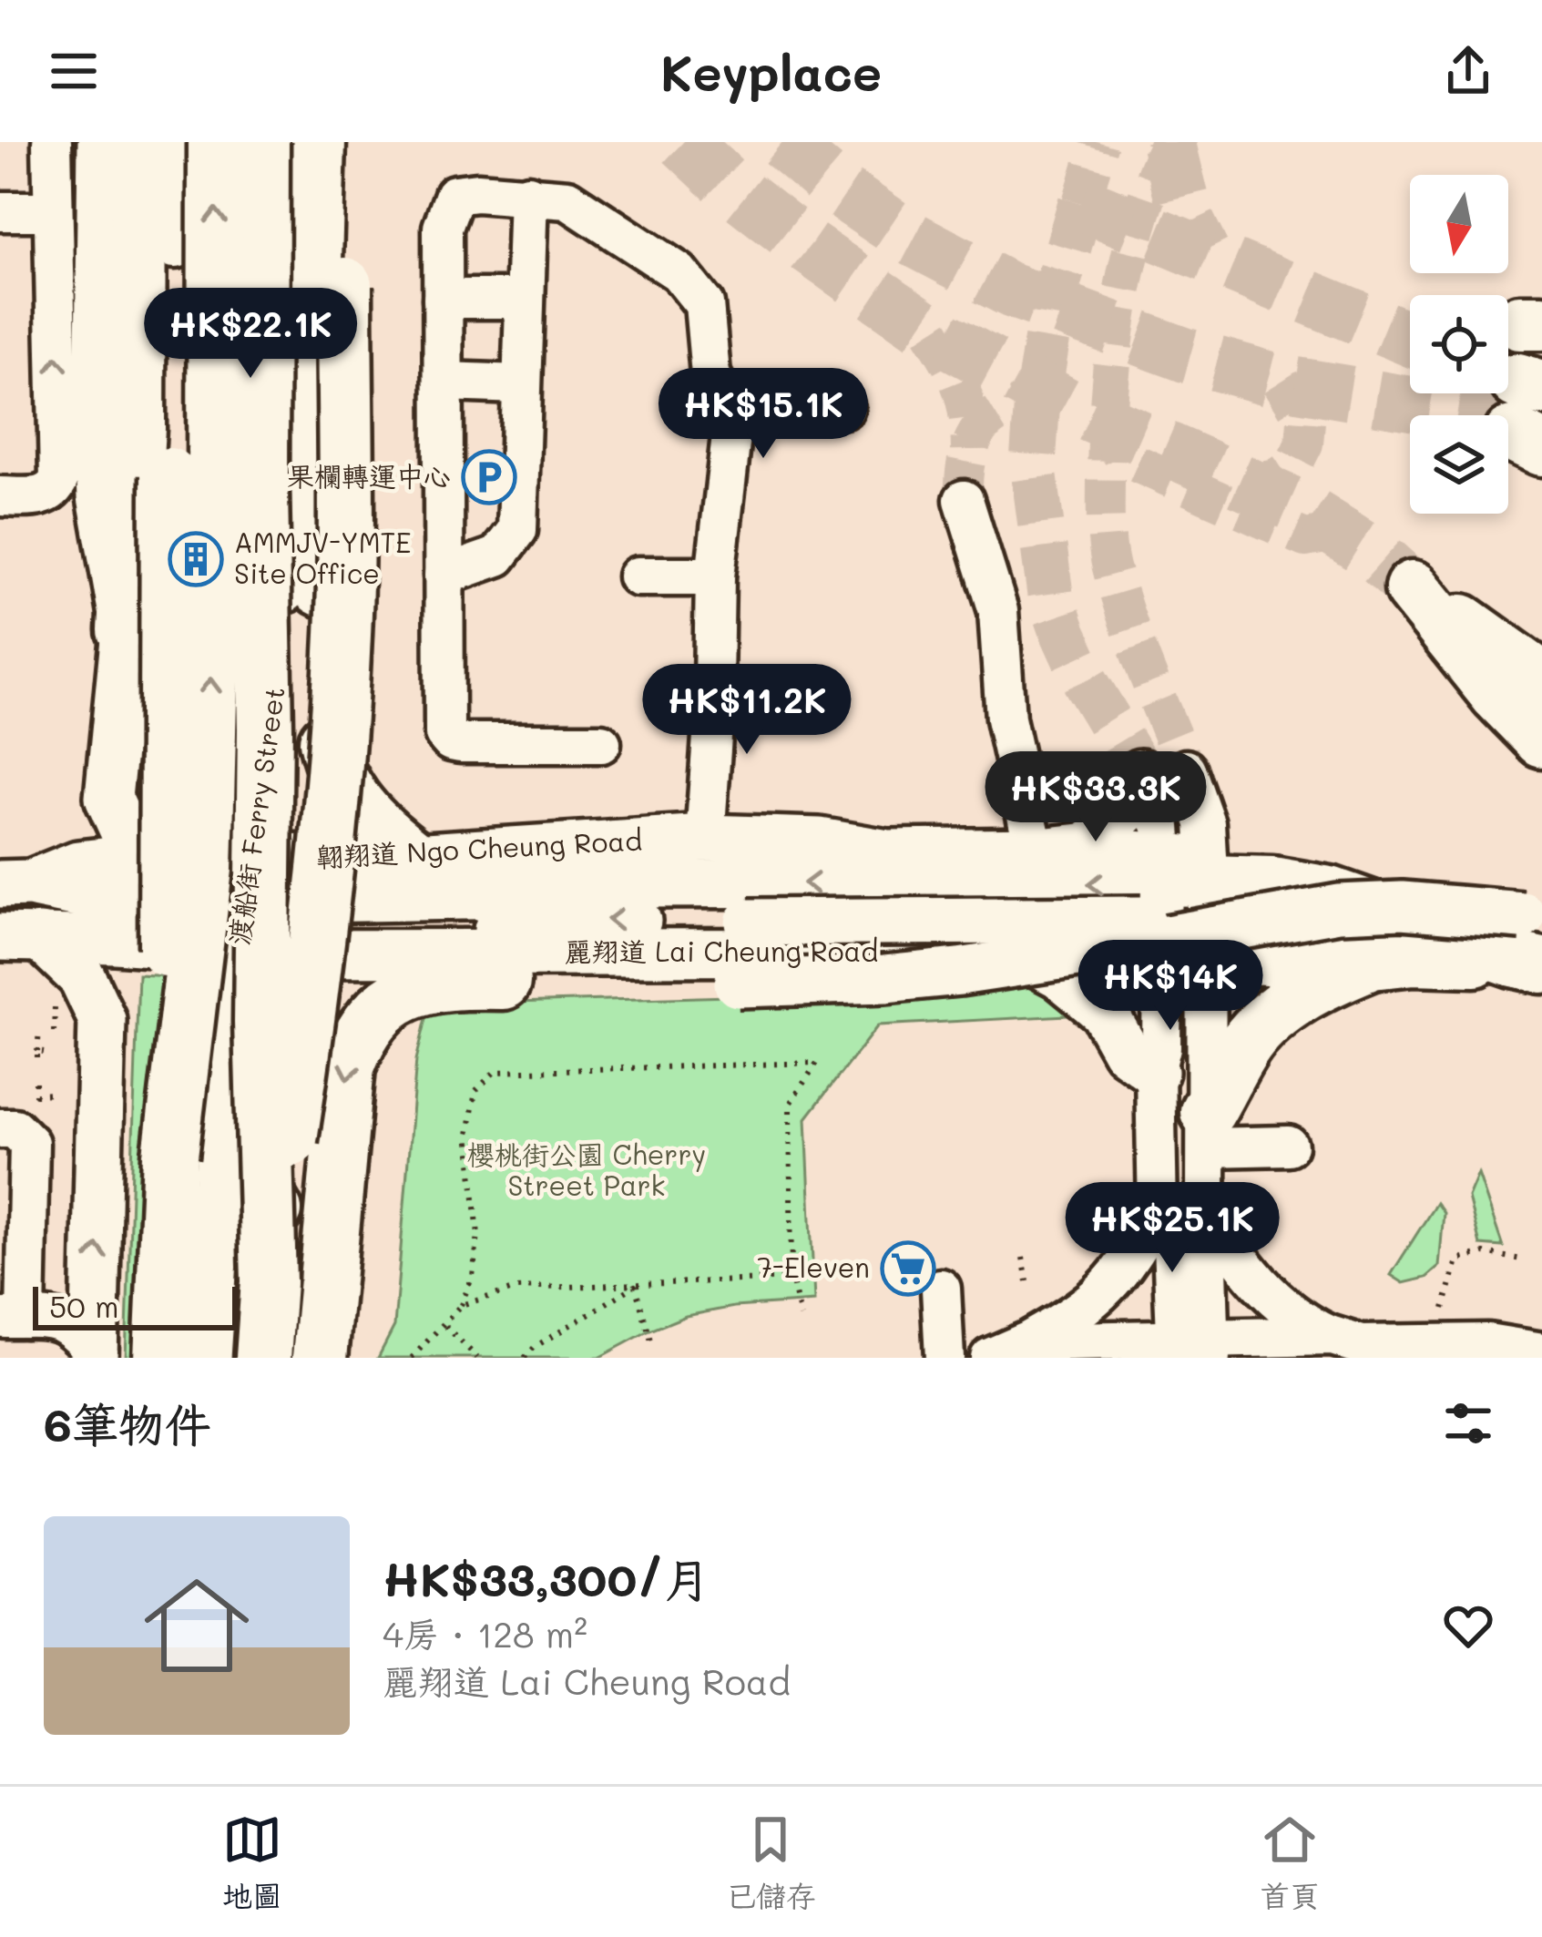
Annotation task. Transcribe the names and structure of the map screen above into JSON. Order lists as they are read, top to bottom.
{
  "streets": {
    "main road": ["渡船街 Ferry Street", "翺翔道 Ngo Cheung Road", "麗翔道 Lai Cheung Road"]
  },
  "crossings": [
    ["渡船街 Ferry Street", "翺翔道 Ngo Cheung Road"],
    ["渡船街 Ferry Street", "麗翔道 Lai Cheung Road"],
    ["翺翔道 Ngo Cheung Road", "麗翔道 Lai Cheung Road"]
  ],
  "parks": ["櫻桃街公園 Cherry Street Park"],
  "places": {
    "parking": ["果欄轉運中心"],
    "building": ["AMMJV-YMTE Site Office"],
    "supermarket": ["7-Eleven"]
  },
  "scale_bar": "50 m",
  "north": "bottom",
  "page": {
    "header": "Keyplace",
    "price": [
      "HK$22.1K",
      "HK$15.1K",
      "HK$11.2K",
      "HK$33.3K",
      "HK$14K",
      "HK$25.1K"
    ],
    "scale": "50 m",
    "heading": "6筆物件",
    "list": [
      {
        "name": "HK$33,300/月",
        "note": "4房 · 128 m² · 麗翔道 Lai Cheung Road"
      }
    ],
    "tabs": ["地圖", "已儲存", "首頁"]
  }
}
